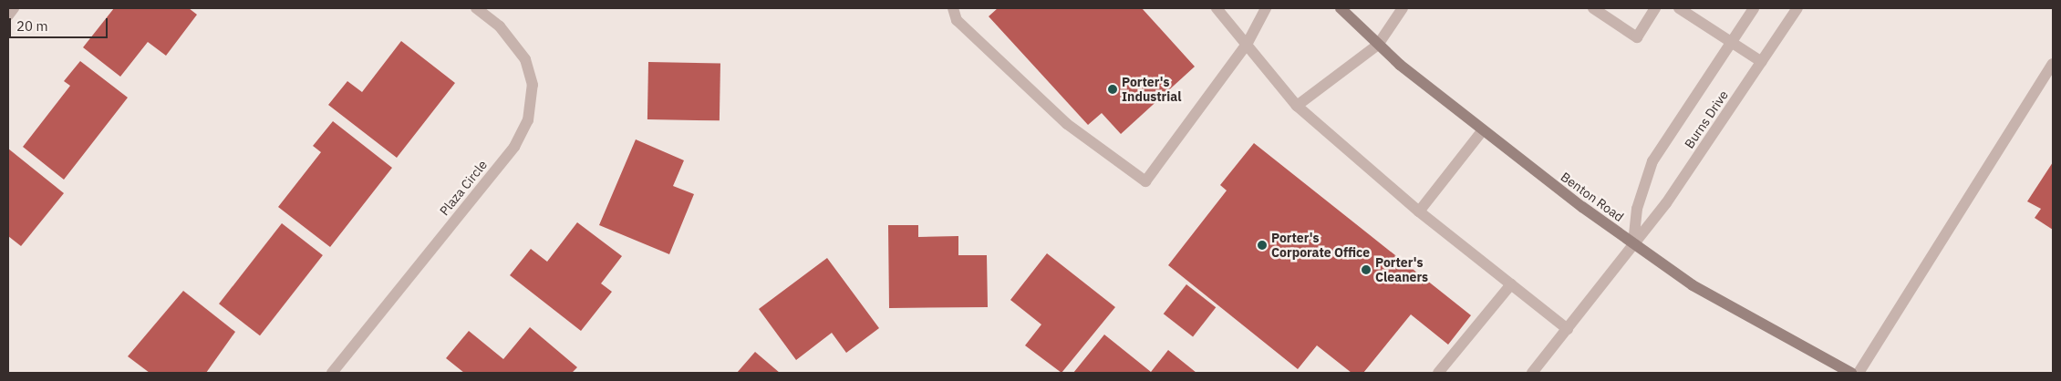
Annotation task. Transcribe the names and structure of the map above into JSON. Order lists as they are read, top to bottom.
{
  "streets": {
    "main road": ["Benton Road"],
    "street": ["Burns Drive", "Plaza Circle"]
  },
  "crossings": [
    ["Burns Drive", "Benton Road"]
  ],
  "places": ["Porter's Industrial", "Porter's Corporate Office", "Porter's Cleaners"],
  "scale_bar": "20 m"
}
